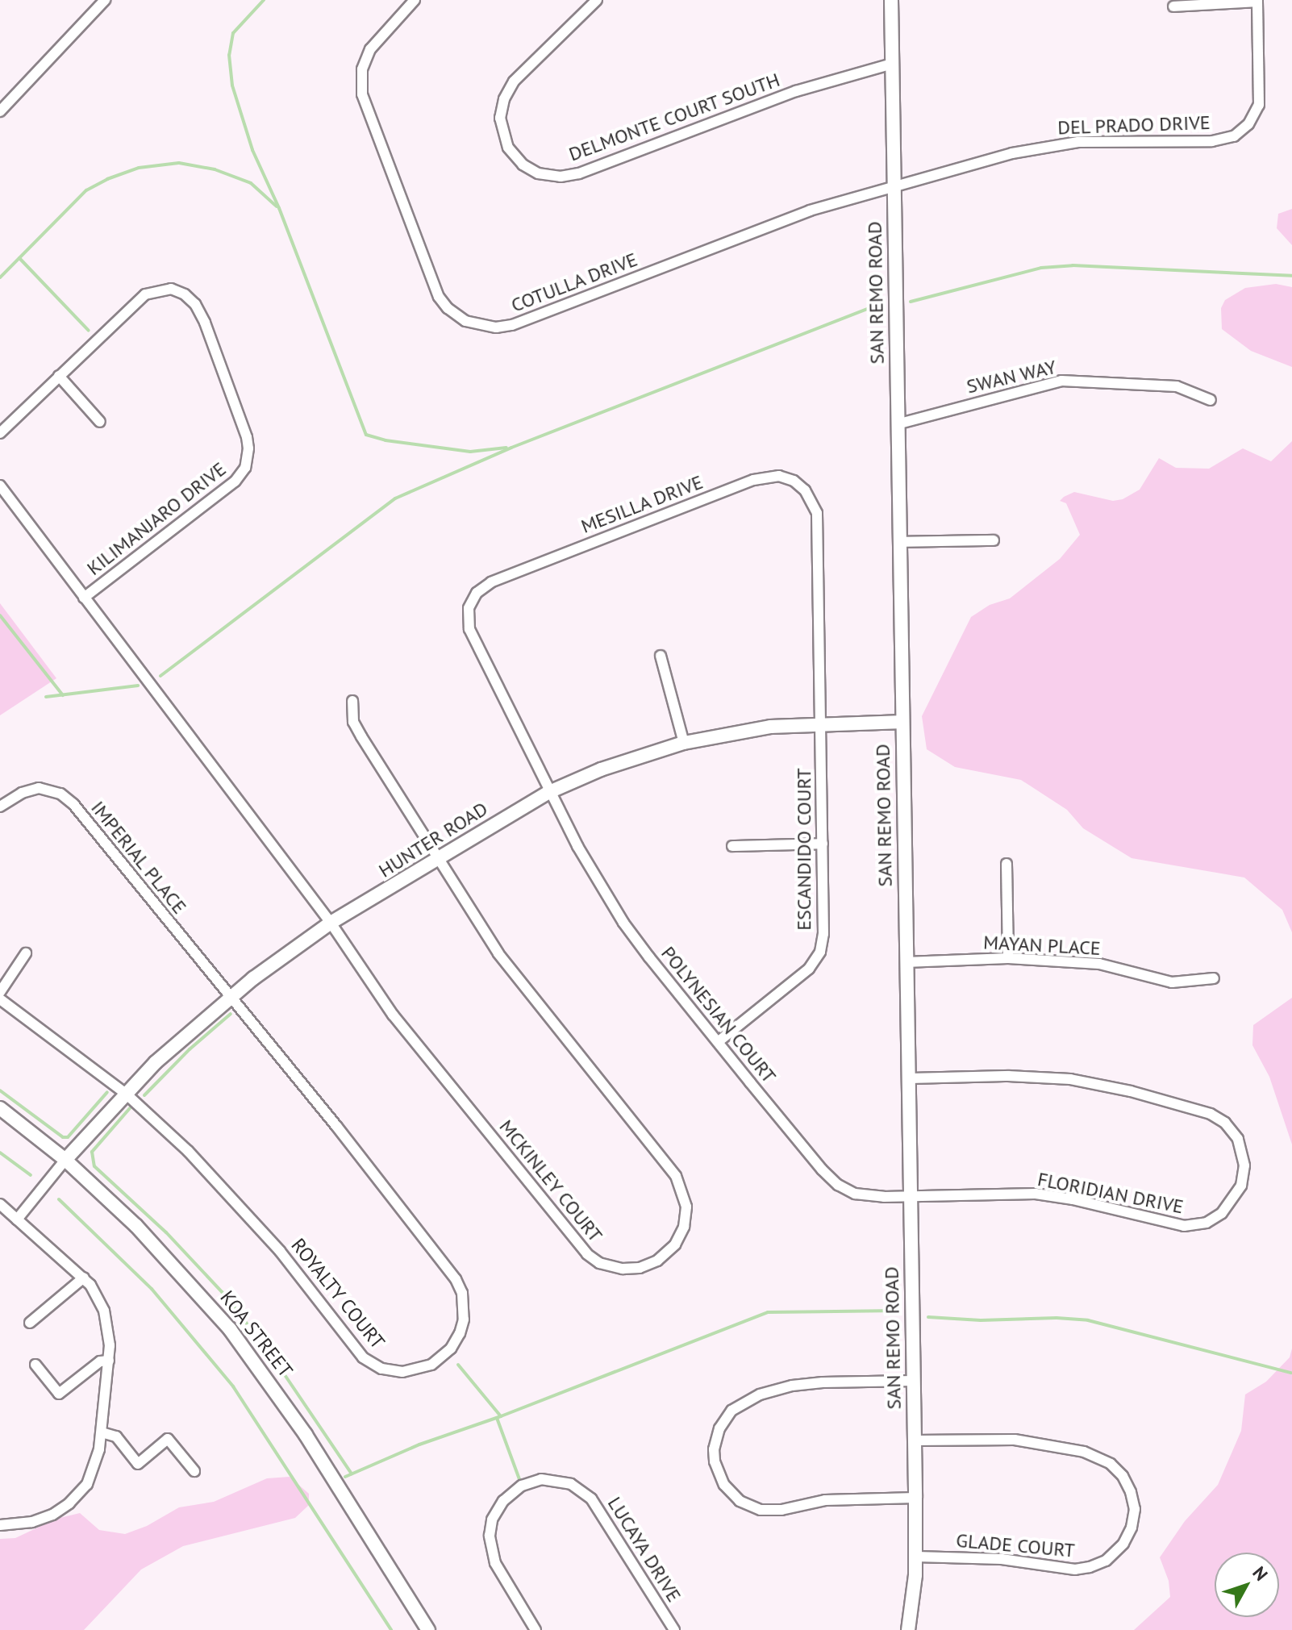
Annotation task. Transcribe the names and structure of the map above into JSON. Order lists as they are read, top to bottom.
{
  "streets": {
    "street": [
      "DELMONTE COURT SOUTH",
      "DEL PRADO DRIVE",
      "COTULLA DRIVE",
      "SAN REMO ROAD",
      "SWAN WAY",
      "MESILLA DRIVE",
      "KILIMANJARO DRIVE",
      "HUNTER ROAD",
      "ESCANDIDO COURT",
      "IMPERIAL PLACE",
      "MAYAN PLACE",
      "POLYNESIAN COURT",
      "MCKINLEY COURT",
      "FLORIDIAN DRIVE",
      "ROYALTY COURT",
      "KOA STREET",
      "GLADE COURT",
      "LUCAYA DRIVE"
    ]
  },
  "crossings": [
    ["DELMONTE COURT SOUTH", "SAN REMO ROAD"],
    ["DEL PRADO DRIVE", "COTULLA DRIVE"],
    ["DEL PRADO DRIVE", "SAN REMO ROAD"],
    ["COTULLA DRIVE", "SAN REMO ROAD"],
    ["SAN REMO ROAD", "SWAN WAY"],
    ["SAN REMO ROAD", "HUNTER ROAD"],
    ["SAN REMO ROAD", "MAYAN PLACE"],
    ["SAN REMO ROAD", "POLYNESIAN COURT"],
    ["SAN REMO ROAD", "FLORIDIAN DRIVE"],
    ["SAN REMO ROAD", "GLADE COURT"],
    ["MESILLA DRIVE", "HUNTER ROAD"],
    ["MESILLA DRIVE", "ESCANDIDO COURT"],
    ["MESILLA DRIVE", "POLYNESIAN COURT"],
    ["KILIMANJARO DRIVE", "HUNTER ROAD"],
    ["KILIMANJARO DRIVE", "MCKINLEY COURT"],
    ["HUNTER ROAD", "ESCANDIDO COURT"],
    ["HUNTER ROAD", "IMPERIAL PLACE"],
    ["HUNTER ROAD", "POLYNESIAN COURT"],
    ["HUNTER ROAD", "MCKINLEY COURT"],
    ["HUNTER ROAD", "ROYALTY COURT"],
    ["HUNTER ROAD", "KOA STREET"],
    ["ESCANDIDO COURT", "POLYNESIAN COURT"],
    ["IMPERIAL PLACE", "ROYALTY COURT"],
    ["POLYNESIAN COURT", "FLORIDIAN DRIVE"]
  ],
  "north": "top right"
}
